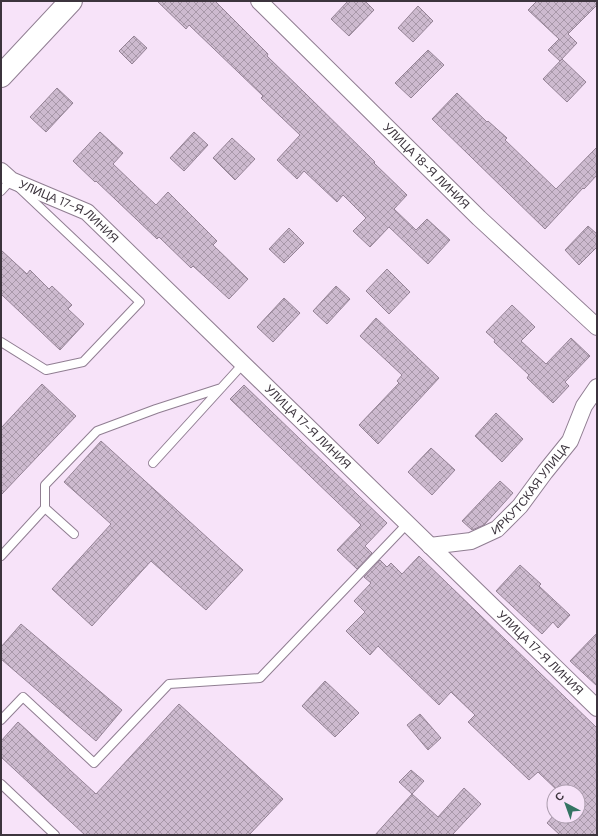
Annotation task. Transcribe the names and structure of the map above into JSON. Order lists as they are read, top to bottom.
{
  "streets": {
    "street": ["УЛИЦА 18-Я ЛИНИЯ", "УЛИЦА 17-Я ЛИНИЯ", "ИРКУТСКАЯ УЛИЦА"]
  },
  "crossings": [
    ["УЛИЦА 17-Я ЛИНИЯ", "ИРКУТСКАЯ УЛИЦА"]
  ],
  "north": "top left"
}
